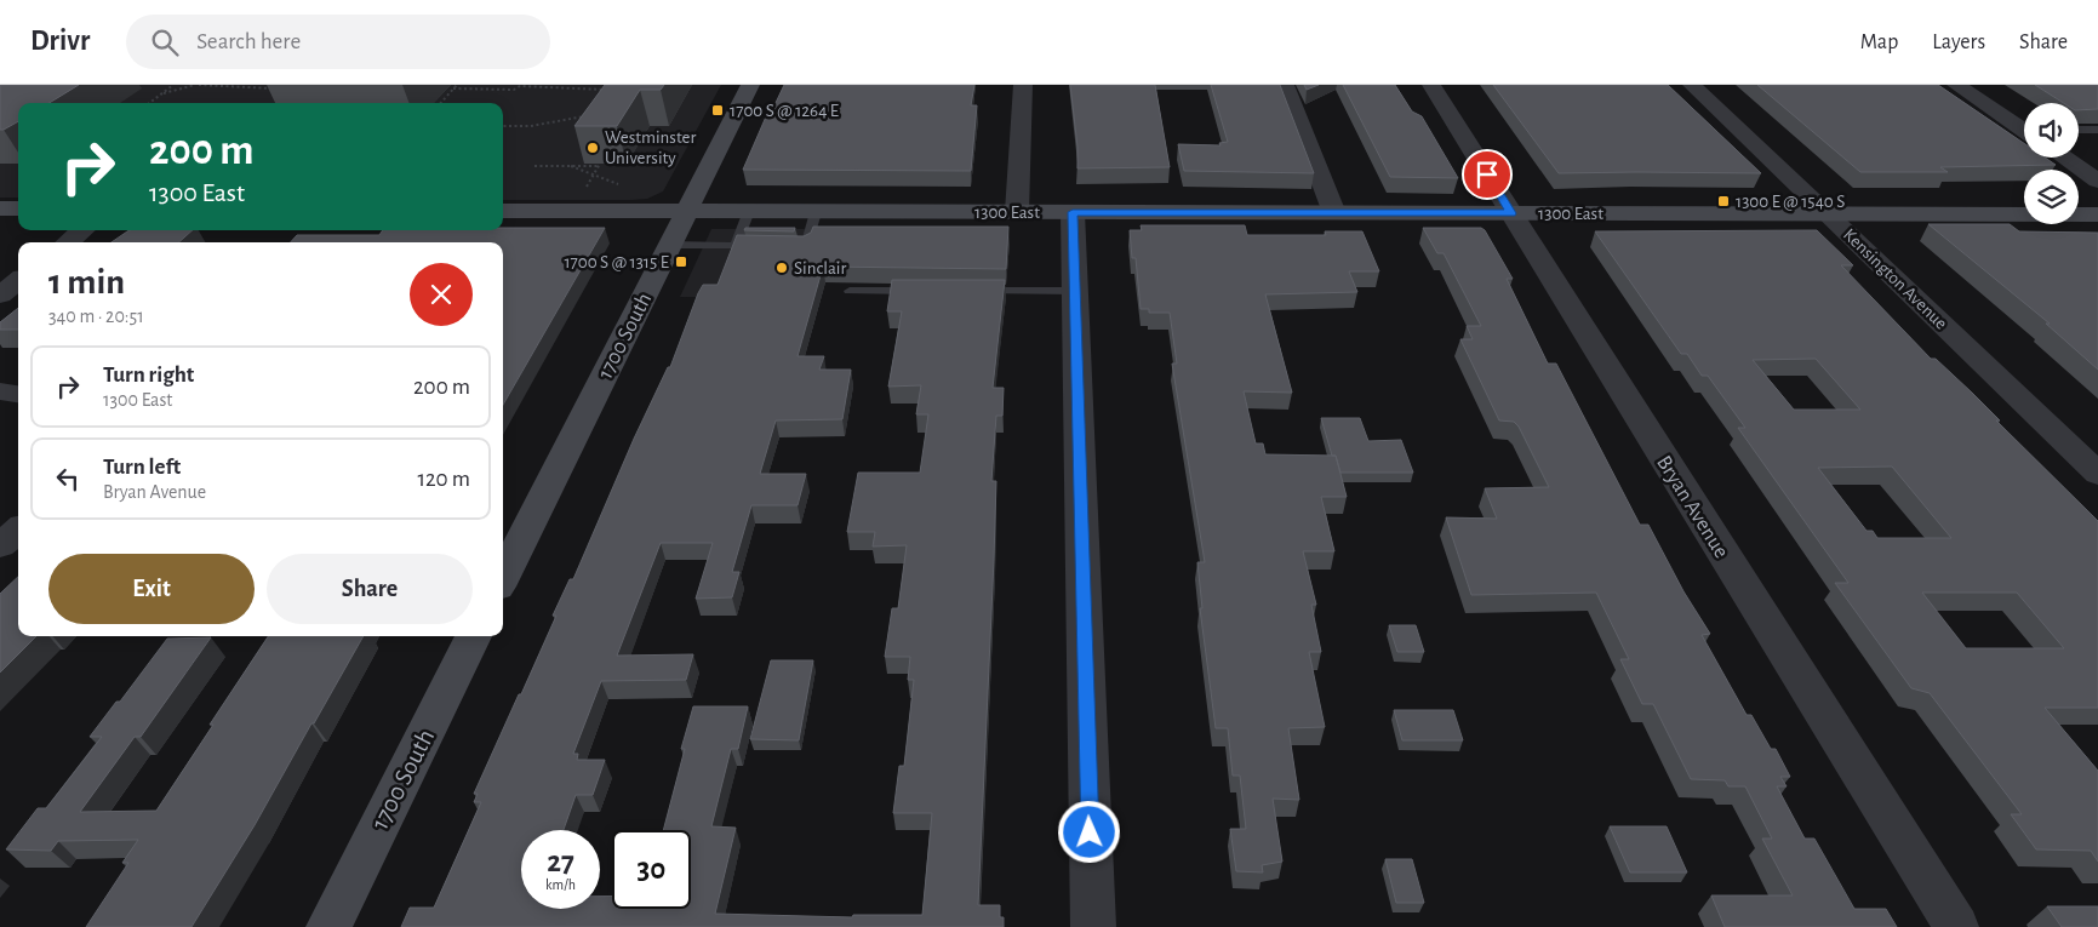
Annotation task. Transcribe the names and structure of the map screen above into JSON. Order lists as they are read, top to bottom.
{
  "streets": {
    "main road": ["1300 East", "1700 South"],
    "street": ["Kensington Avenue", "Bryan Avenue"]
  },
  "crossings": [
    ["1300 East", "Kensington Avenue"],
    ["1300 East", "1700 South"],
    ["1300 East", "Bryan Avenue"]
  ],
  "places": {
    "transit": ["1700 S @ 1264 E", "1300 E @ 1540 S", "1700 S @ 1315 E"],
    "other": ["Westminster University", "Sinclair"]
  },
  "page": {
    "header": "Drivr",
    "search": "Search here",
    "nav": ["Map", "Layers", "Share"],
    "turn": ["200 m", "1300 East"],
    "heading": ["1 min", "340 m · 20:51"],
    "list": [
      {
        "name": "Turn right",
        "note": "1300 East",
        "value": "200 m"
      },
      {
        "name": "Turn left",
        "note": "Bryan Avenue",
        "value": "120 m"
      }
    ],
    "buttons": ["Exit", "Share"],
    "speed": "27 km/h",
    "limit": "30"
  }
}
